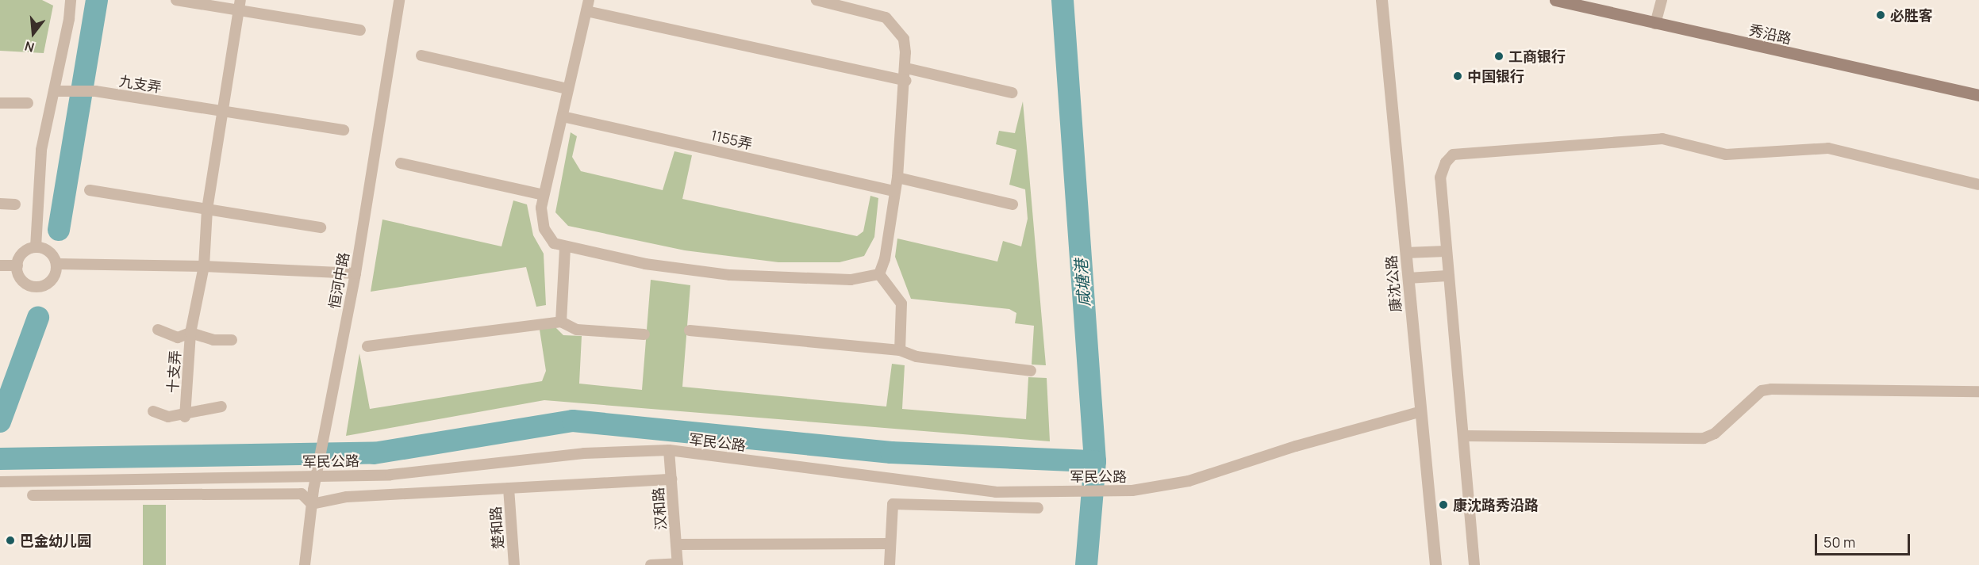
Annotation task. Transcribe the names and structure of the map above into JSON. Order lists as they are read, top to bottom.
{
  "streets": {
    "main road": ["秀沿路"],
    "street": [
      "九支弄",
      "1155弄",
      "恒河中路",
      "康沈公路",
      "十支弄",
      "军民公路",
      "汉和路",
      "楚和路"
    ]
  },
  "crossings": [
    ["恒河中路", "军民公路"],
    ["康沈公路", "军民公路"],
    ["军民公路", "汉和路"]
  ],
  "water": ["咸塘港"],
  "places": [
    "必胜客",
    "工商银行",
    "中国银行",
    "康沈路秀沿路",
    "巴金幼儿园"
  ],
  "scale_bar": "50 m",
  "north": "bottom"
}
